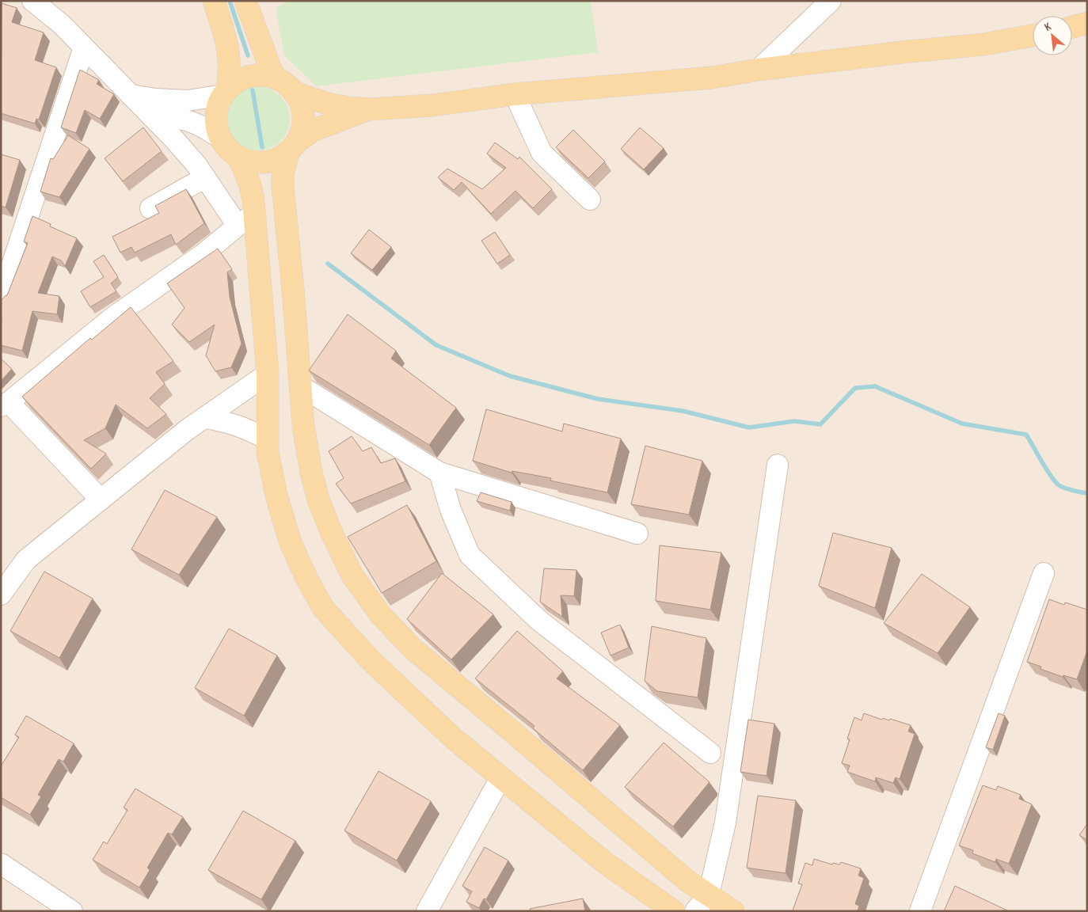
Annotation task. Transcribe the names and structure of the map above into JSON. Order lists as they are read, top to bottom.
{
  "north": "top left"
}
